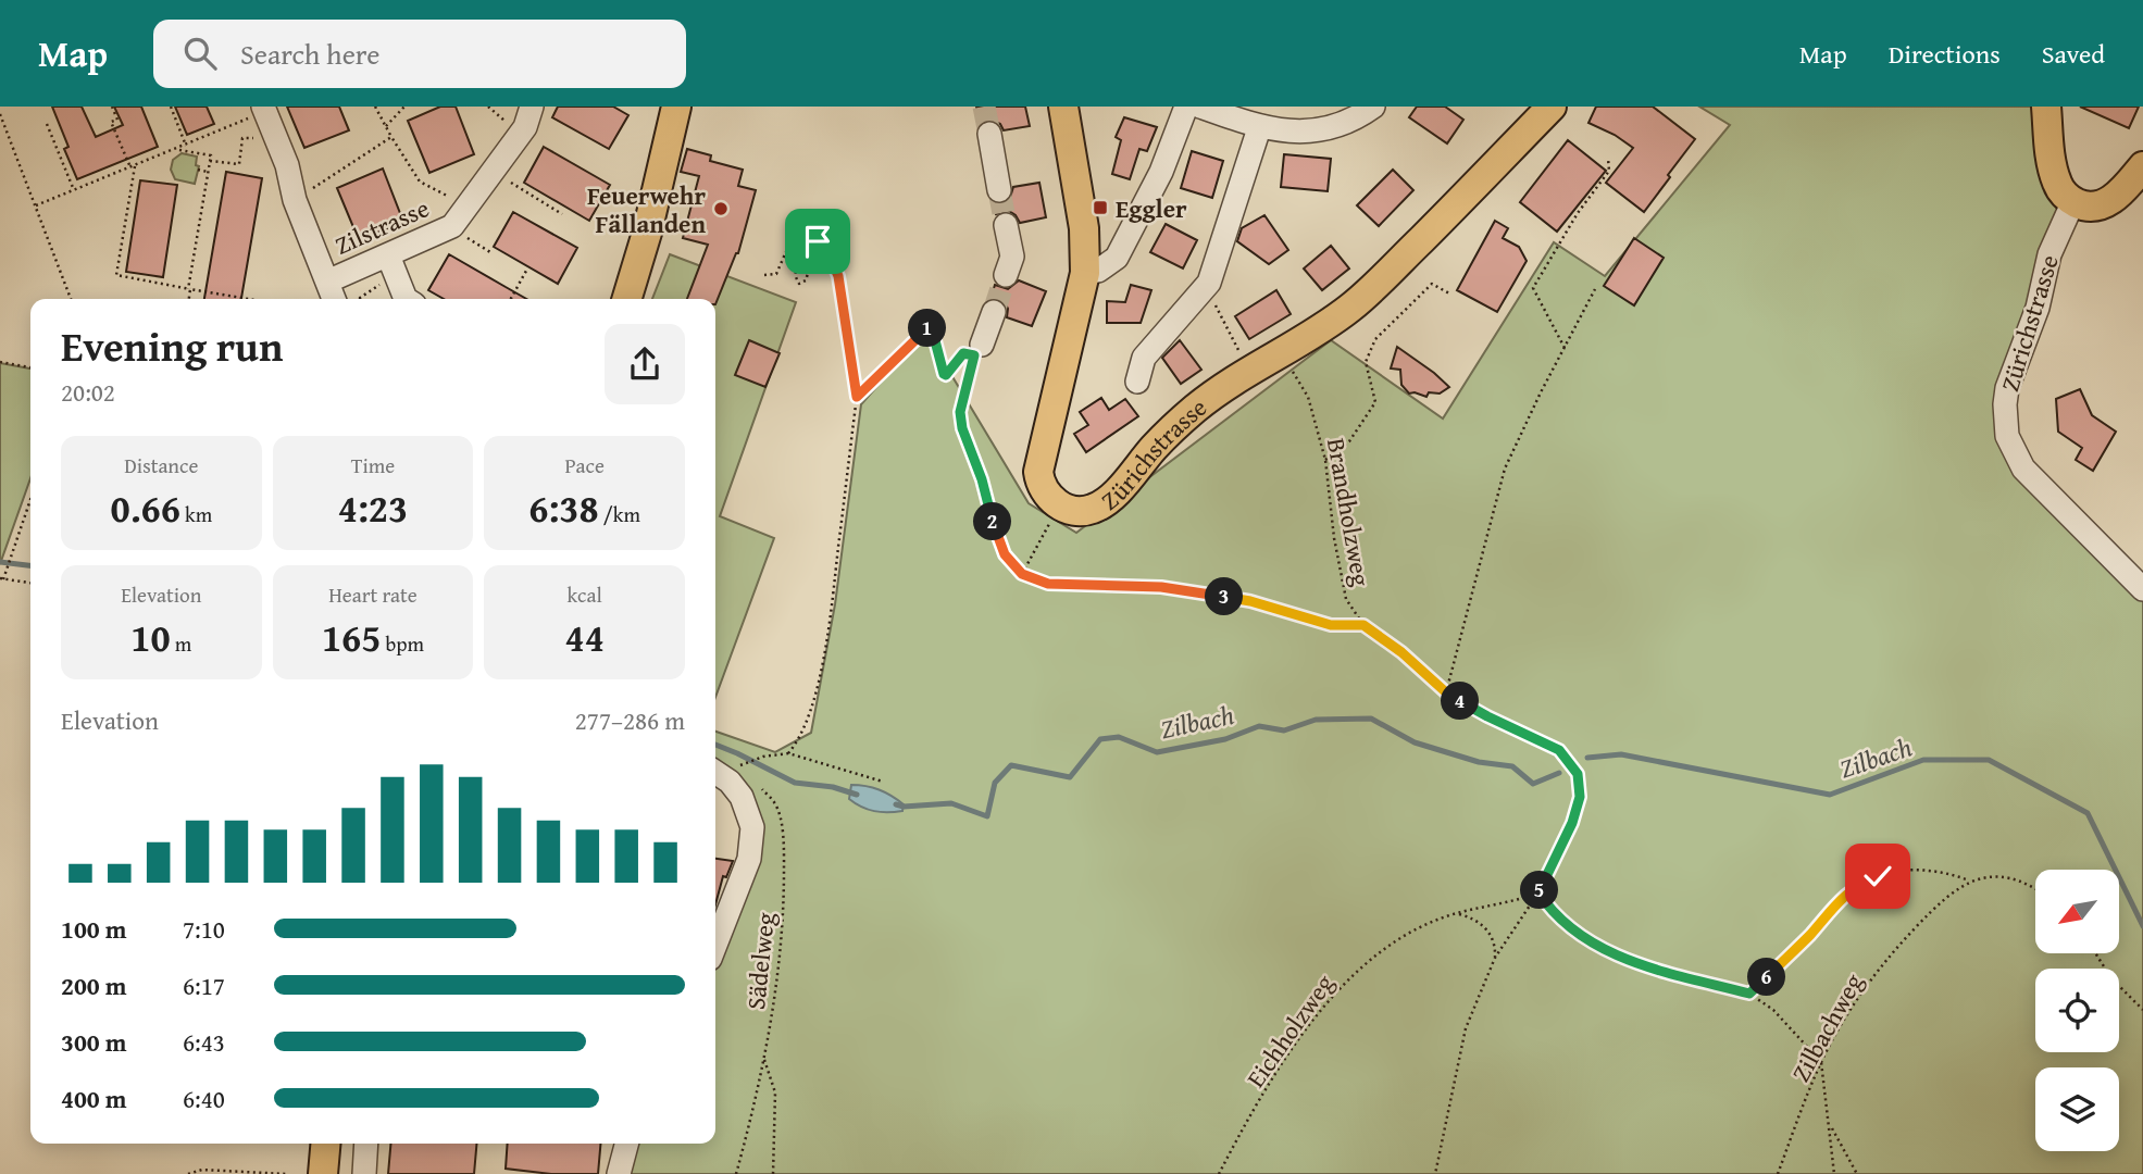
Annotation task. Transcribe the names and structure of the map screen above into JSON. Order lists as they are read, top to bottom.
{
  "streets": {
    "main road": ["Zürichstrasse"],
    "street": ["Zilstrasse"],
    "path": [
      "Brandholzweg",
      "Sädelweg",
      "Zilbachweg",
      "Eichholzweg"
    ]
  },
  "crossings": [
    ["Zürichstrasse", "Brandholzweg"],
    ["Brandholzweg", "Eichholzweg"]
  ],
  "water": ["Zilbach"],
  "places": {
    "transit": ["Eggler"],
    "other": ["Feuerwehr Fällanden"]
  },
  "north": "bottom left",
  "page": {
    "header": "Map",
    "search": "Search here",
    "nav": ["Map", "Directions", "Saved"],
    "heading": ["Evening run", "20:02"],
    "pins": [
      "1",
      "2",
      "3",
      "4",
      "5",
      "6"
    ],
    "stats": [
      ["Distance", "0.66 km"],
      ["Time", "4:23"],
      ["Pace", "6:38 /km"],
      ["Elevation", "10 m"],
      ["Heart rate", "165 bpm"],
      ["kcal", "44"]
    ],
    "chart": ["Elevation", "277–286 m"],
    "list": [
      {
        "name": "100 m",
        "note": "7:10"
      },
      {
        "name": "200 m",
        "note": "6:17"
      },
      {
        "name": "300 m",
        "note": "6:43"
      },
      {
        "name": "400 m",
        "note": "6:40"
      }
    ]
  }
}
